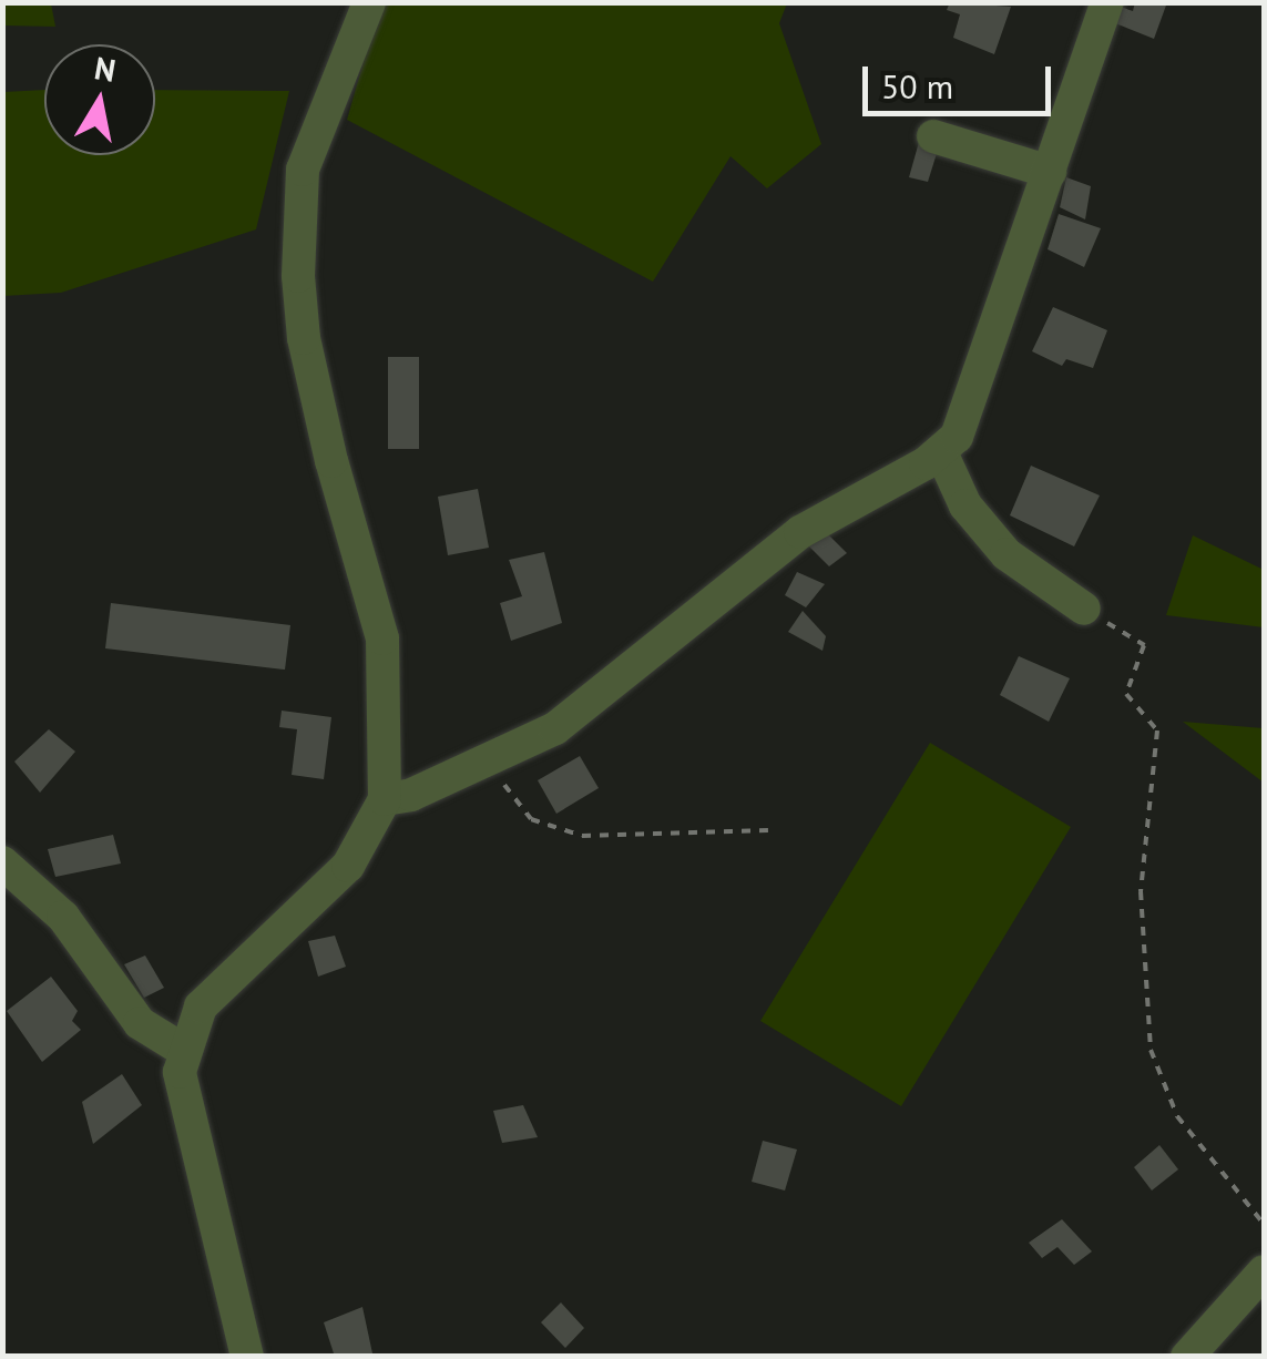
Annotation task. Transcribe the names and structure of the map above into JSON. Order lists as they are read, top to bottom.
{
  "scale_bar": "50 m",
  "north": "top"
}
